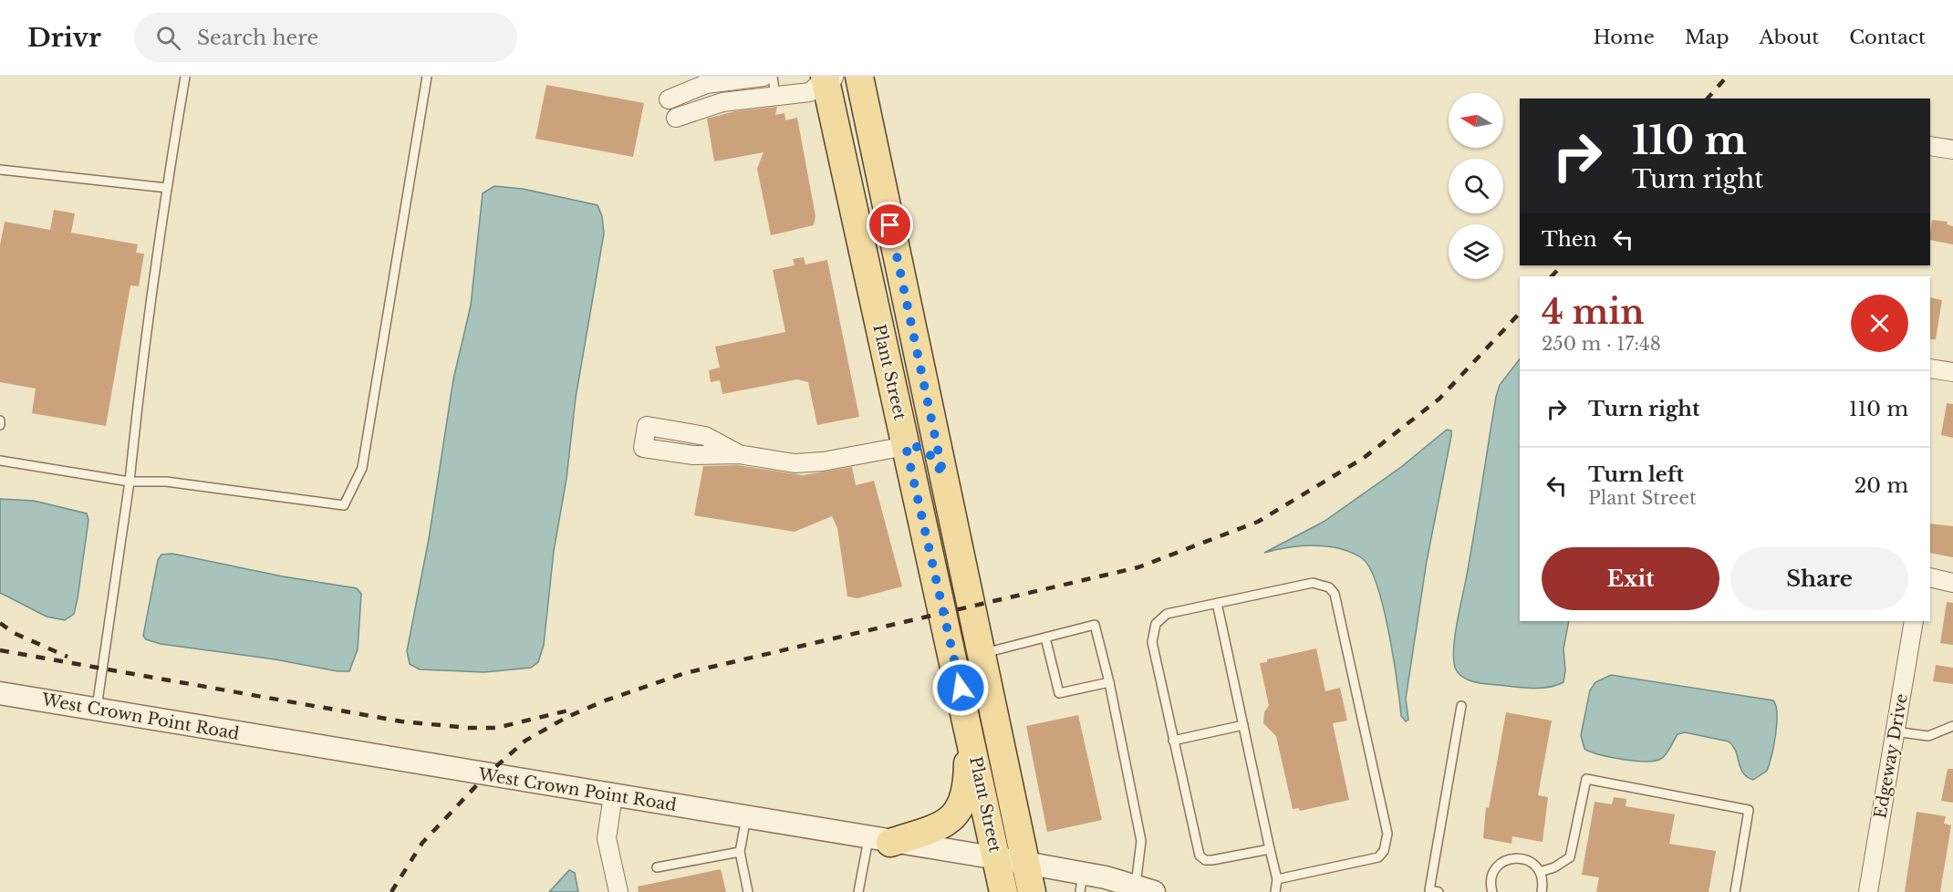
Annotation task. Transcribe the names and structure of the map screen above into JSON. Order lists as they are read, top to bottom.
{
  "streets": {
    "main road": ["Plant Street"],
    "street": ["West Crown Point Road", "Edgeway Drive"]
  },
  "crossings": [
    ["Plant Street", "West Crown Point Road"]
  ],
  "north": "left",
  "page": {
    "header": "Drivr",
    "search": "Search here",
    "nav": [
      "Home",
      "Map",
      "About",
      "Contact"
    ],
    "turn": ["110 m", "Turn right"],
    "then": "Then",
    "heading": ["4 min", "250 m · 17:48"],
    "list": [
      {
        "name": "Turn right",
        "value": "110 m"
      },
      {
        "name": "Turn left",
        "note": "Plant Street",
        "value": "20 m"
      }
    ],
    "buttons": ["Exit", "Share"]
  }
}
